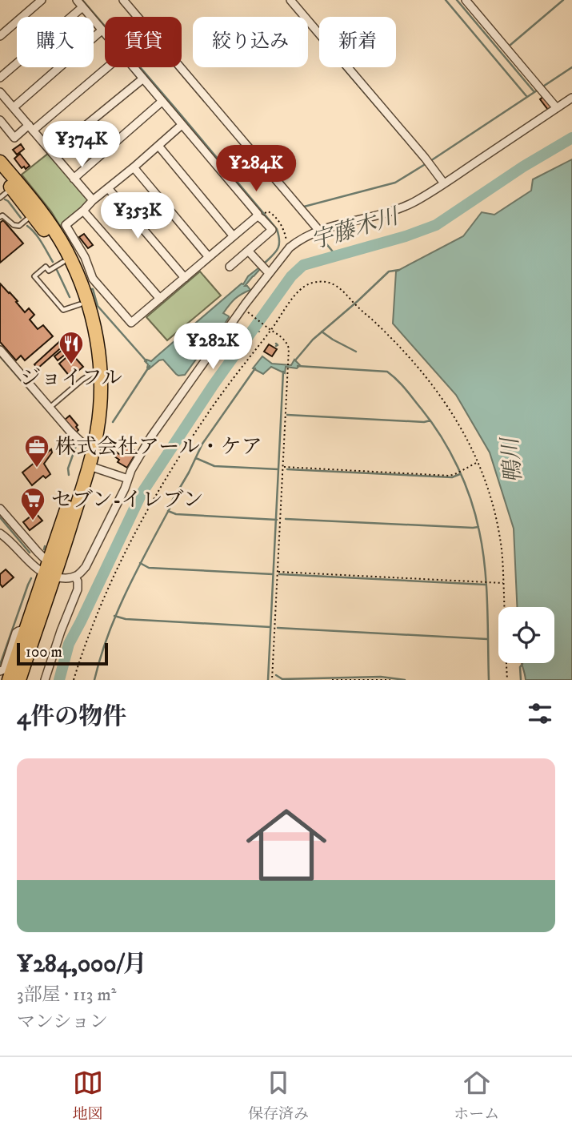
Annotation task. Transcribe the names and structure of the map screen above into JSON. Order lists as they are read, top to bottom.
{
  "water": ["宇藤木川", "鴨川"],
  "places": {
    "restaurant": ["ジョイフル"],
    "office": ["株式会社アール・ケア"],
    "supermarket": ["セブン-イレブン"]
  },
  "scale_bar": "100 m",
  "page": {
    "chip": [
      "購入",
      "賃貸",
      "絞り込み",
      "新着"
    ],
    "price": [
      "¥374K",
      "¥284K",
      "¥353K",
      "¥282K"
    ],
    "scale": "100 m",
    "heading": "4件の物件",
    "list": [
      {
        "name": "¥284,000/月",
        "note": "3部屋 · 113 m² · マンション"
      }
    ],
    "tabs": ["地図", "保存済み", "ホーム"]
  }
}
